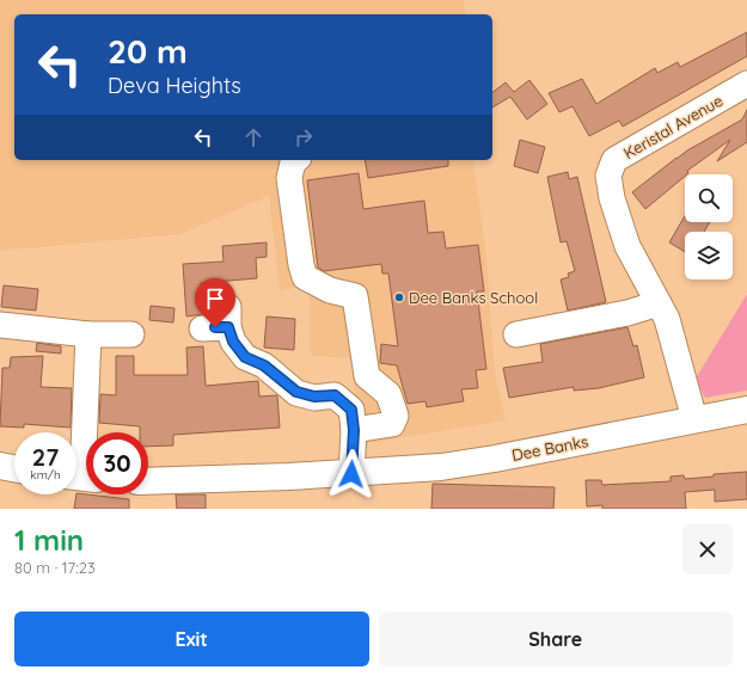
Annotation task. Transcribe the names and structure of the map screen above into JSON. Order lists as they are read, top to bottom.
{
  "streets": {
    "main road": ["Dee Banks"],
    "street": ["Keristal Avenue"]
  },
  "crossings": [
    ["Keristal Avenue", "Dee Banks"]
  ],
  "places": ["Dee Banks School"],
  "page": {
    "turn": ["20 m", "Deva Heights"],
    "speed": "27 km/h",
    "limit": "30",
    "heading": ["1 min", "80 m · 17:23"],
    "buttons": ["Exit", "Share"]
  }
}
